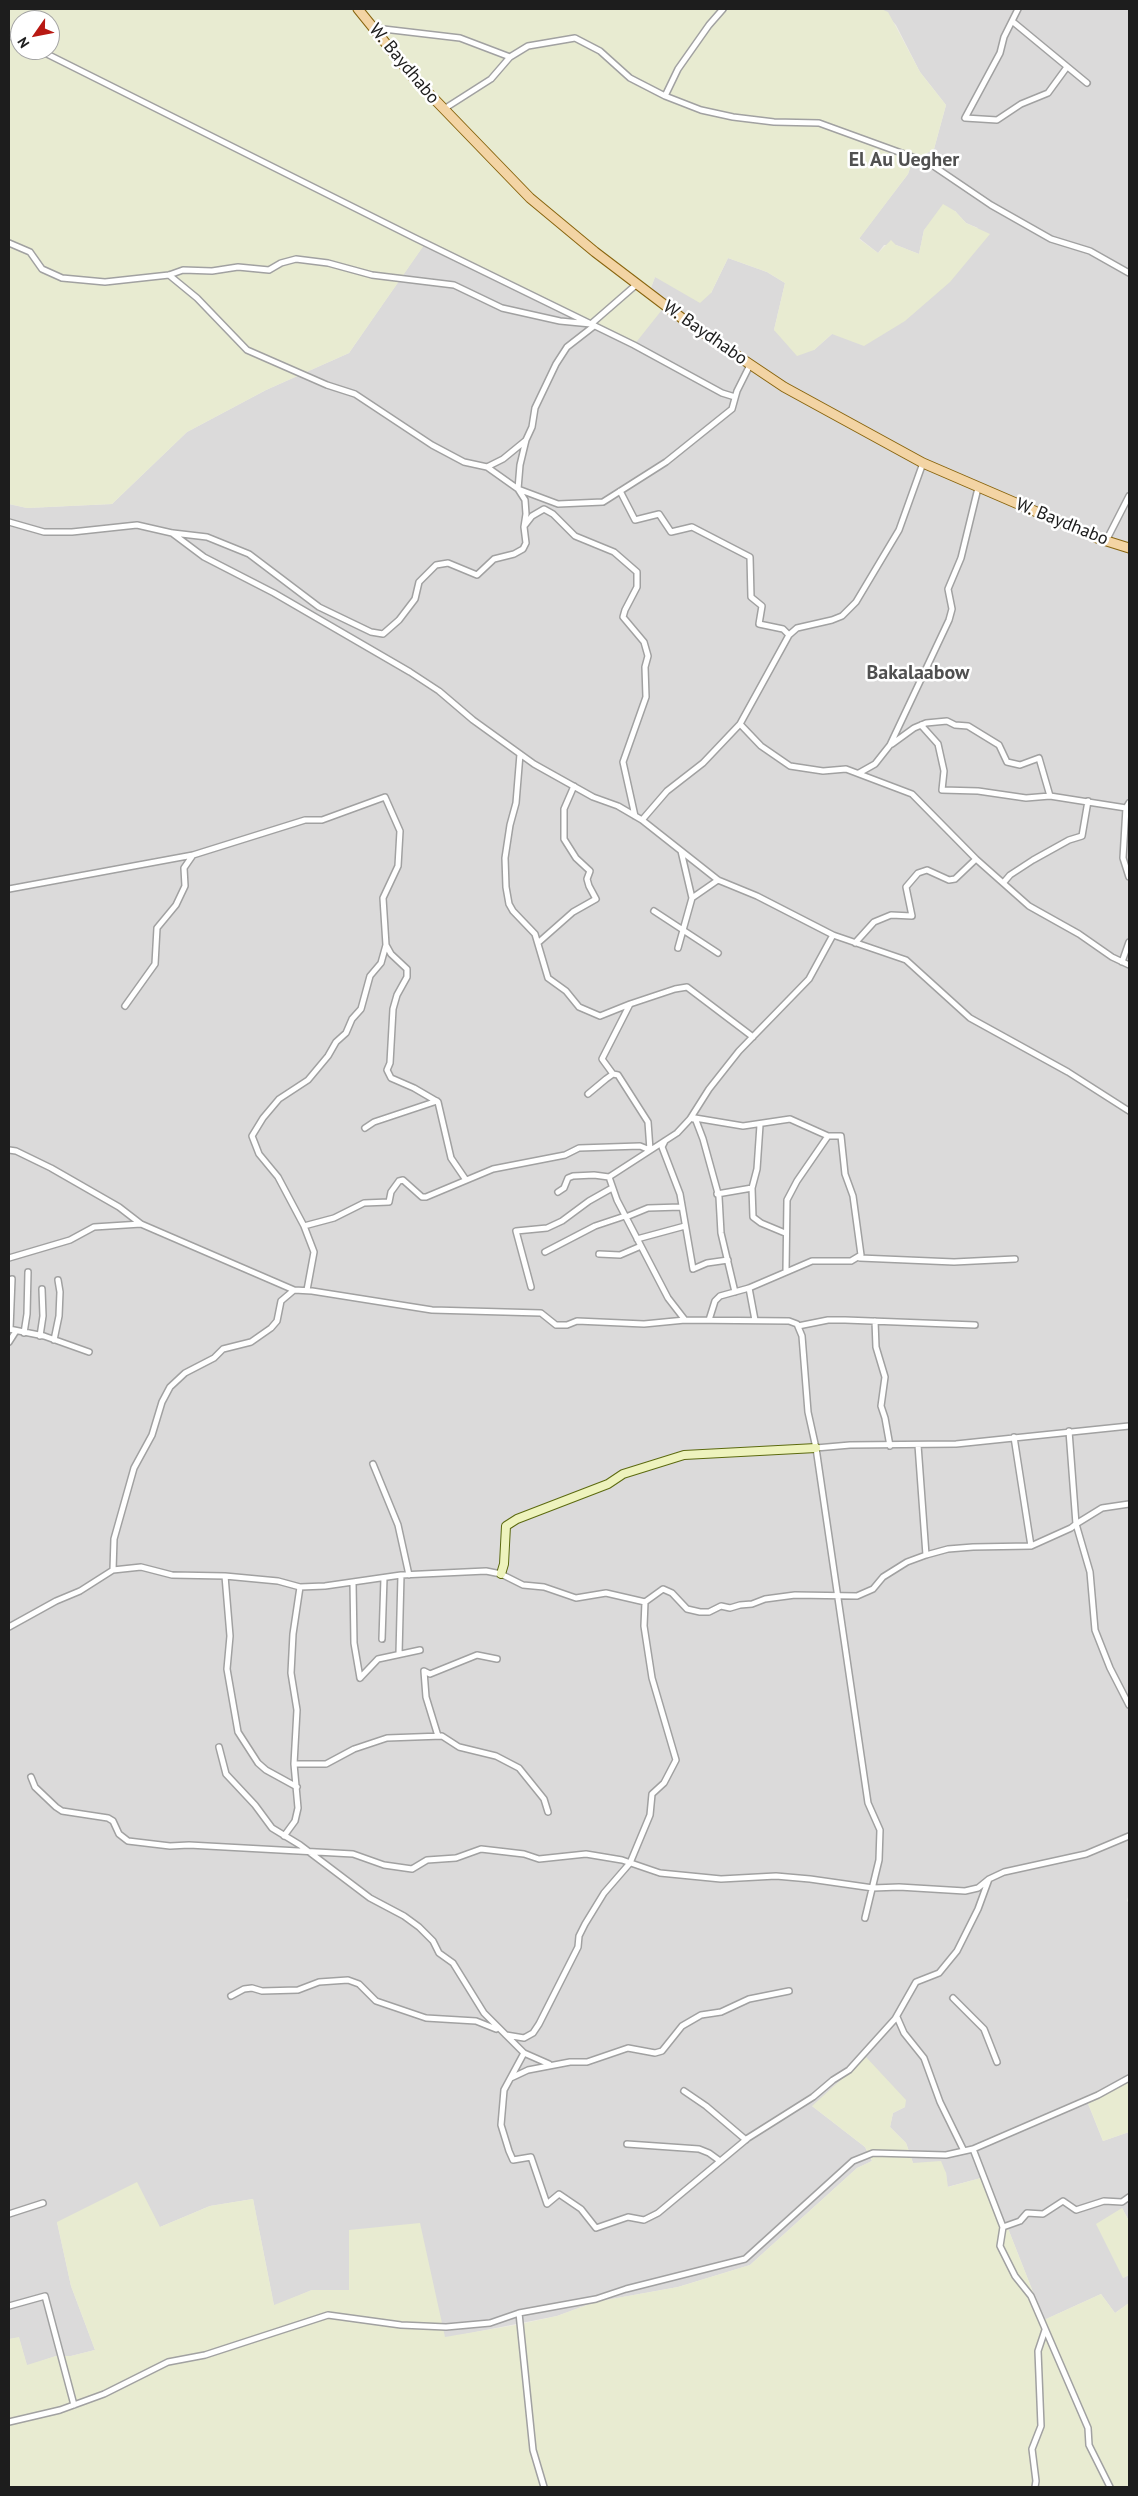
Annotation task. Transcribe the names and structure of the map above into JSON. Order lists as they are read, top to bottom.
{
  "streets": {
    "main road": ["W. Baydhabo"]
  },
  "districts": ["El Au Uegher", "Bakalaabow"],
  "north": "bottom left"
}
